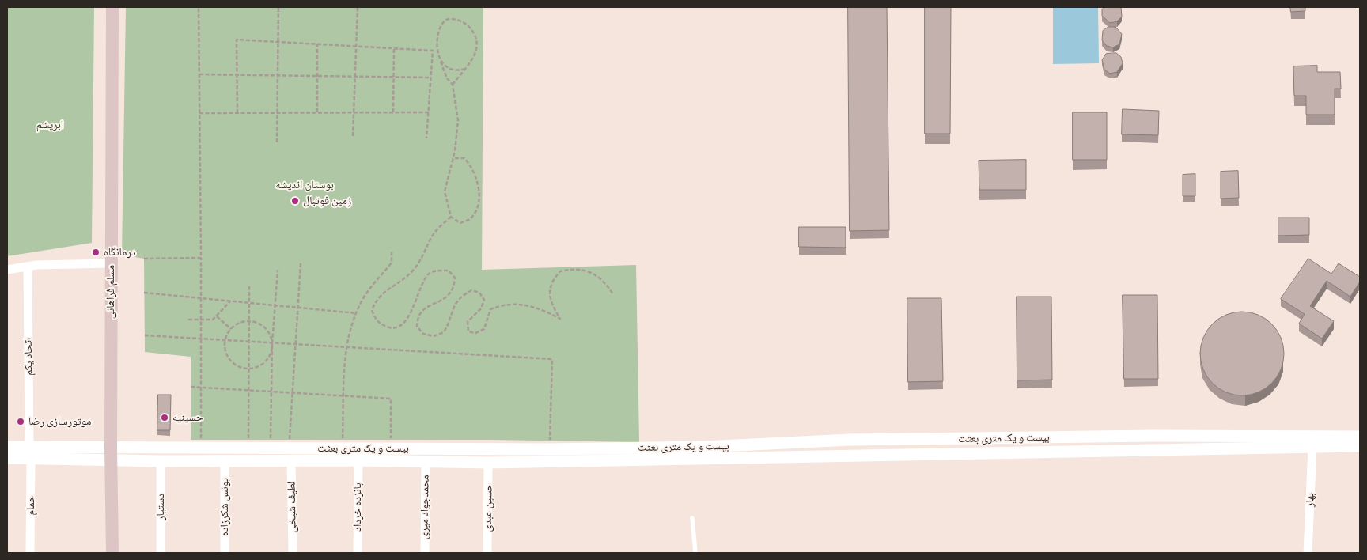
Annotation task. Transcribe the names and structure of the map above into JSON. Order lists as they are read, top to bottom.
{
  "streets": {
    "main road": ["مسلم فراهانی"],
    "street": [
      "اتحاد یکم",
      "بیست و یک متری بعثت",
      "بهار",
      "حمام",
      "دستیار",
      "یونس شکرزاده",
      "لطیف شیخی",
      "پانزده خرداد",
      "محمدجواد میری",
      "حسین عبدی"
    ]
  },
  "crossings": [
    ["مسلم فراهانی", "بیست و یک متری بعثت"],
    ["اتحاد یکم", "بیست و یک متری بعثت"],
    ["اتحاد یکم", "حمام"],
    ["بیست و یک متری بعثت", "بهار"],
    ["بیست و یک متری بعثت", "حمام"],
    ["بیست و یک متری بعثت", "دستیار"],
    ["بیست و یک متری بعثت", "یونس شکرزاده"],
    ["بیست و یک متری بعثت", "لطیف شیخی"],
    ["بیست و یک متری بعثت", "پانزده خرداد"],
    ["بیست و یک متری بعثت", "محمدجواد میری"],
    ["بیست و یک متری بعثت", "حسین عبدی"]
  ],
  "parks": ["ابریشم", "بوستان اندیشه"],
  "places": [
    "زمین فوتبال",
    "درمانگاه",
    "حسینیه",
    "موتورسازی رضا"
  ]
}
